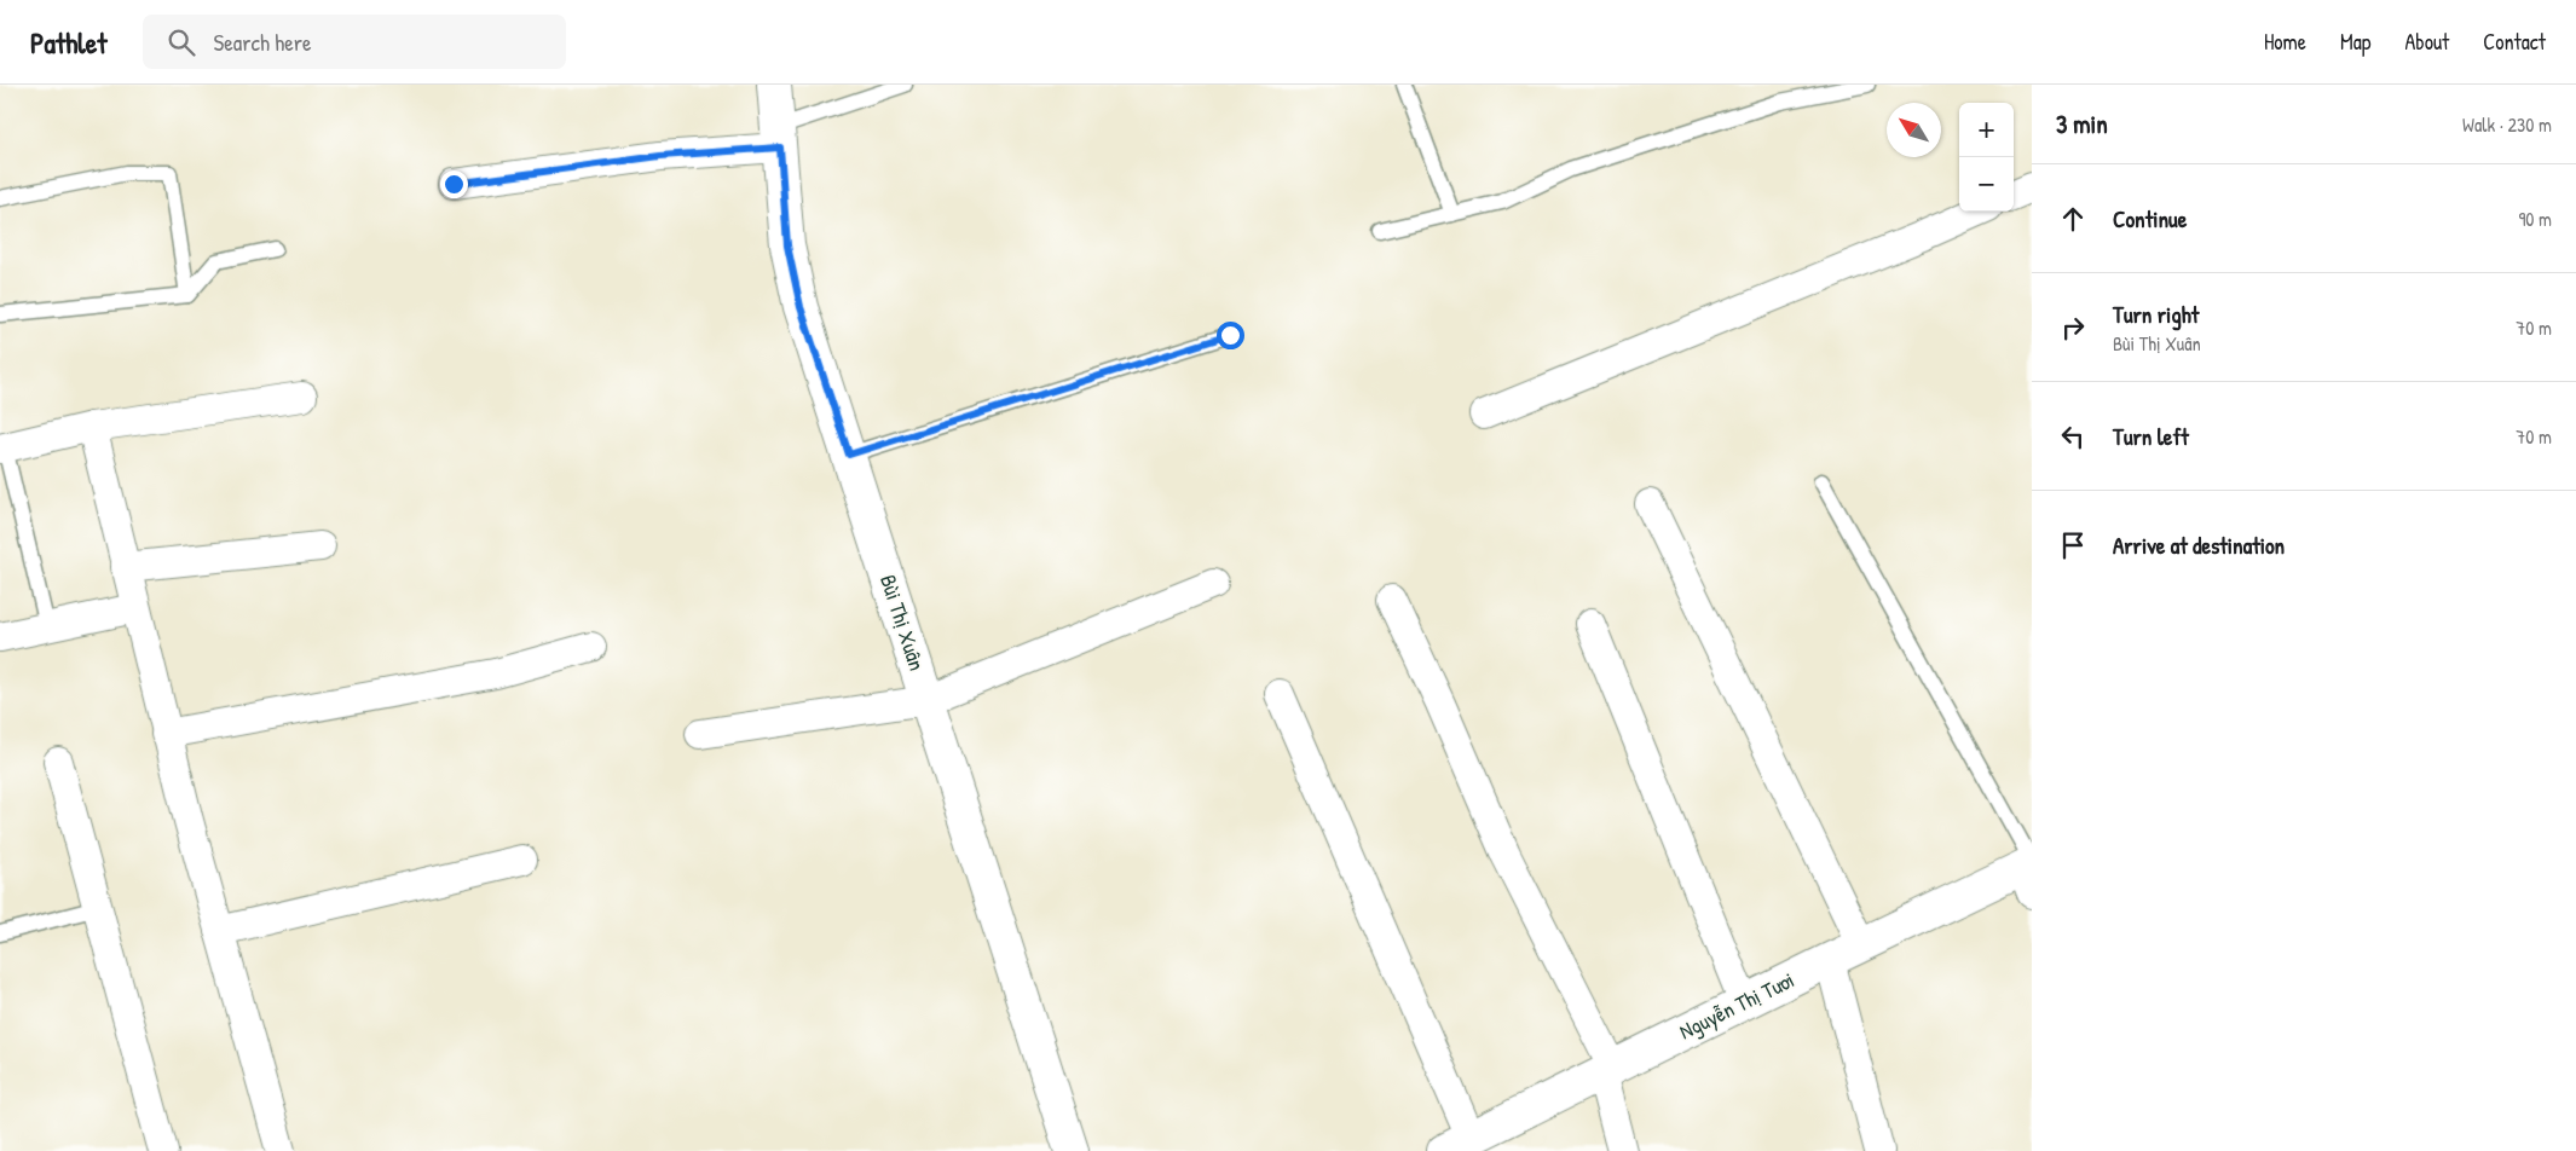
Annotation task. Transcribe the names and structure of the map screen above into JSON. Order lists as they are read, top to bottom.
{
  "streets": {
    "main road": ["Bùi Thị Xuân", "Nguyễn Thị Tươi"]
  },
  "north": "top left",
  "page": {
    "header": "Pathlet",
    "search": "Search here",
    "nav": [
      "Home",
      "Map",
      "About",
      "Contact"
    ],
    "heading": ["3 min", "Walk · 230 m"],
    "map_buttons": ["+", "−"],
    "list": [
      ["Continue", "90 m"],
      ["Turn right", "Bùi Thị Xuân", "70 m"],
      ["Turn left", "70 m"],
      "Arrive at destination"
    ]
  }
}
